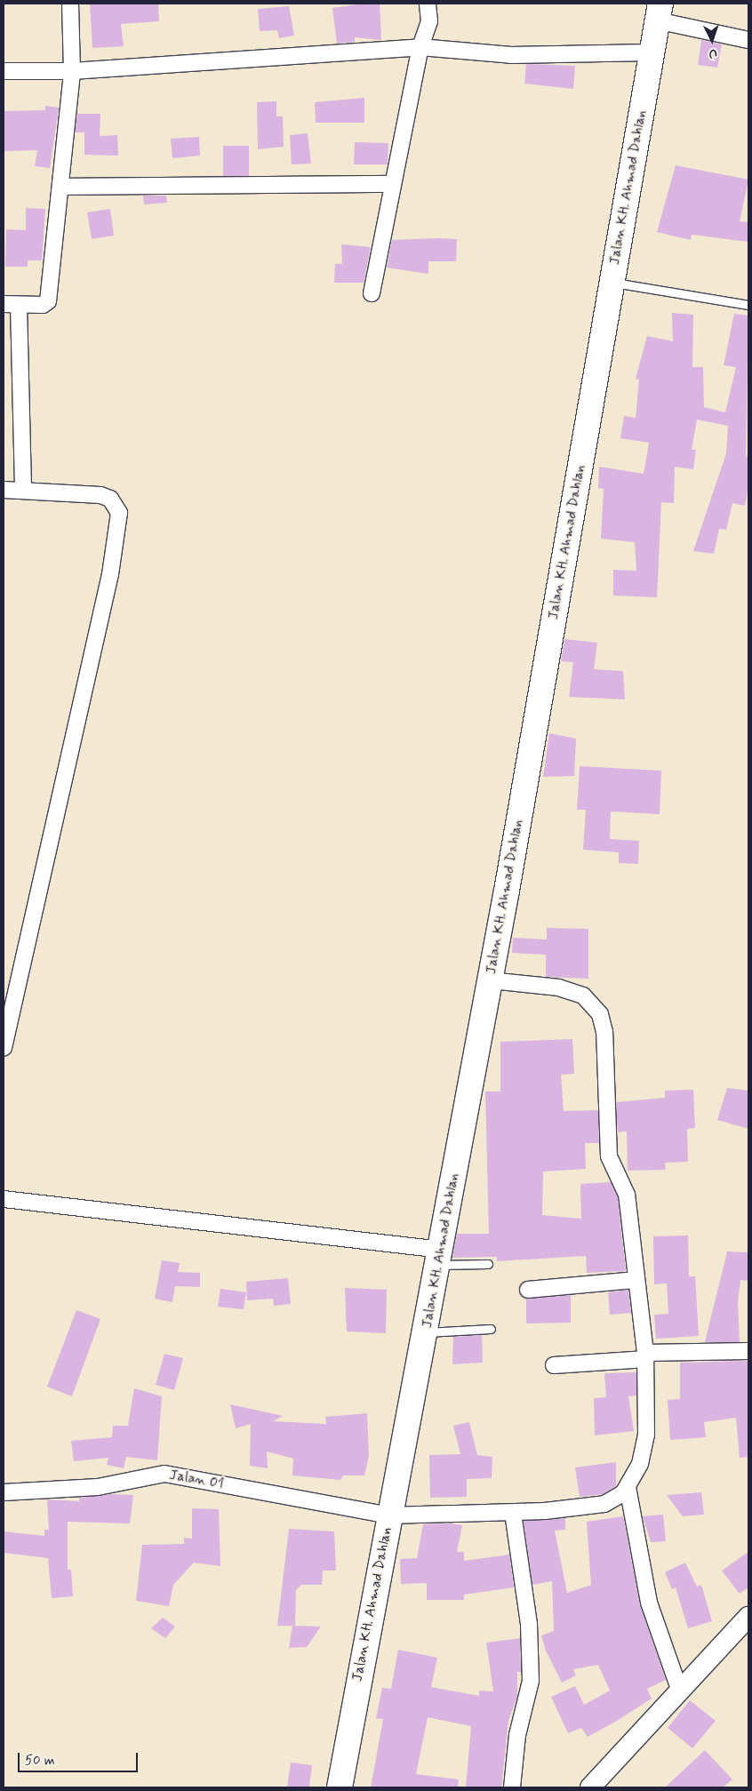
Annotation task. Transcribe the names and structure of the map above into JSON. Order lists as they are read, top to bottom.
{
  "streets": {
    "highway": ["Jalan KH. Ahmad Dahlan"],
    "street": ["Jalan 01"]
  },
  "crossings": [
    ["Jalan KH. Ahmad Dahlan", "Jalan 01"]
  ],
  "scale_bar": "50 m",
  "north": "bottom"
}
